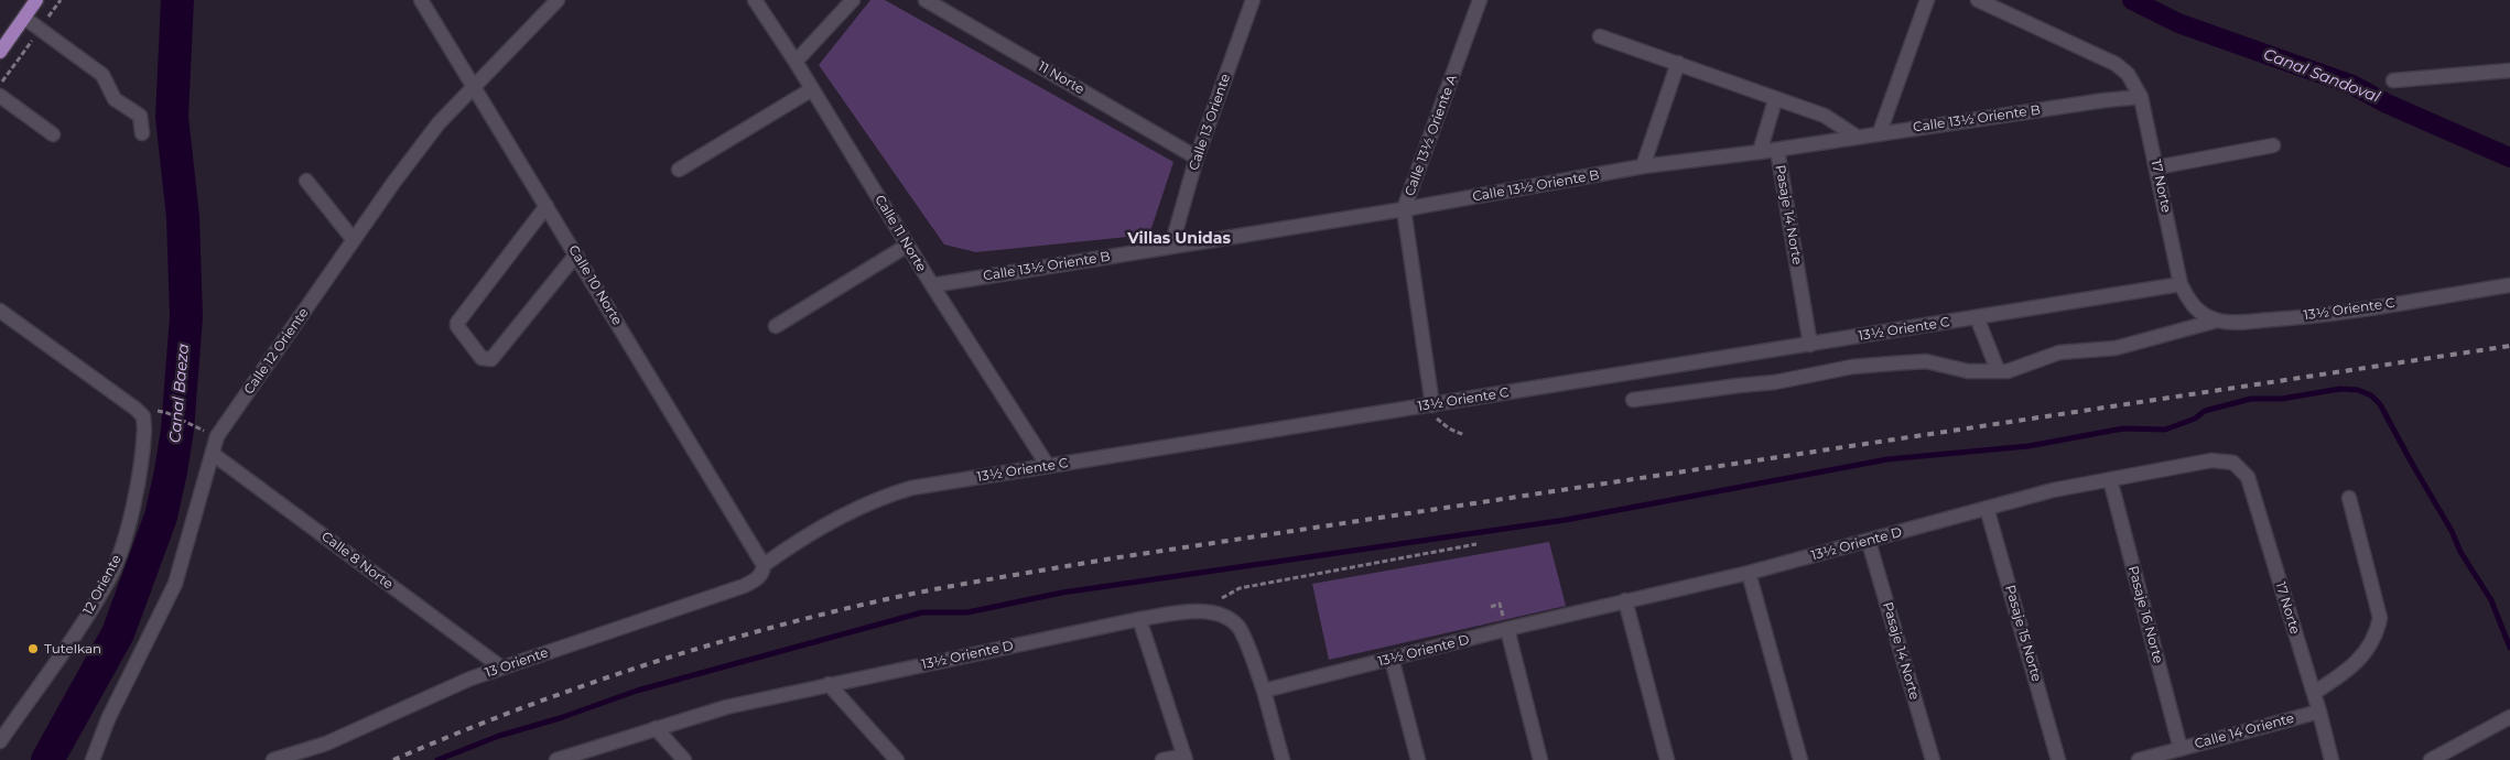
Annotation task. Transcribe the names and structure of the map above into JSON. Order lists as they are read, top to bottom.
{
  "streets": {
    "street": [
      "11 Norte",
      "Calle 13½ Oriente B",
      "Calle 13 Oriente",
      "Calle 13½ Oriente A",
      "17 Norte",
      "Pasaje 14 Norte",
      "Calle 11 Norte",
      "Calle 10 Norte",
      "13½ Oriente C",
      "Calle 12 Oriente",
      "13½ Oriente D",
      "Calle 8 Norte",
      "12 Oriente",
      "Pasaje 16 Norte",
      "Pasaje 15 Norte",
      "13 Oriente",
      "Calle 14 Oriente"
    ]
  },
  "crossings": [
    ["11 Norte", "Calle 13 Oriente"],
    ["Calle 13½ Oriente B", "Calle 13 Oriente"],
    ["Calle 13½ Oriente B", "Calle 13½ Oriente A"],
    ["Calle 13½ Oriente B", "17 Norte"],
    ["Calle 13½ Oriente B", "Pasaje 14 Norte"],
    ["Calle 13½ Oriente B", "Calle 11 Norte"],
    ["Calle 13½ Oriente A", "13½ Oriente C"],
    ["17 Norte", "13½ Oriente C"],
    ["17 Norte", "13½ Oriente D"],
    ["17 Norte", "Calle 14 Oriente"],
    ["Pasaje 14 Norte", "13½ Oriente C"],
    ["Pasaje 14 Norte", "13½ Oriente D"],
    ["Calle 11 Norte", "13½ Oriente C"],
    ["Calle 10 Norte", "13½ Oriente C"],
    ["Calle 10 Norte", "Calle 12 Oriente"],
    ["Calle 10 Norte", "13 Oriente"],
    ["13½ Oriente C", "13 Oriente"],
    ["Calle 12 Oriente", "Calle 8 Norte"],
    ["13½ Oriente D", "Pasaje 16 Norte"],
    ["13½ Oriente D", "Pasaje 15 Norte"],
    ["Calle 8 Norte", "13 Oriente"],
    ["Pasaje 16 Norte", "Calle 14 Oriente"]
  ],
  "districts": ["Villas Unidas"],
  "water": ["Canal Sandoval", "Canal Baeza"],
  "places": ["Tutelkan"]
}
